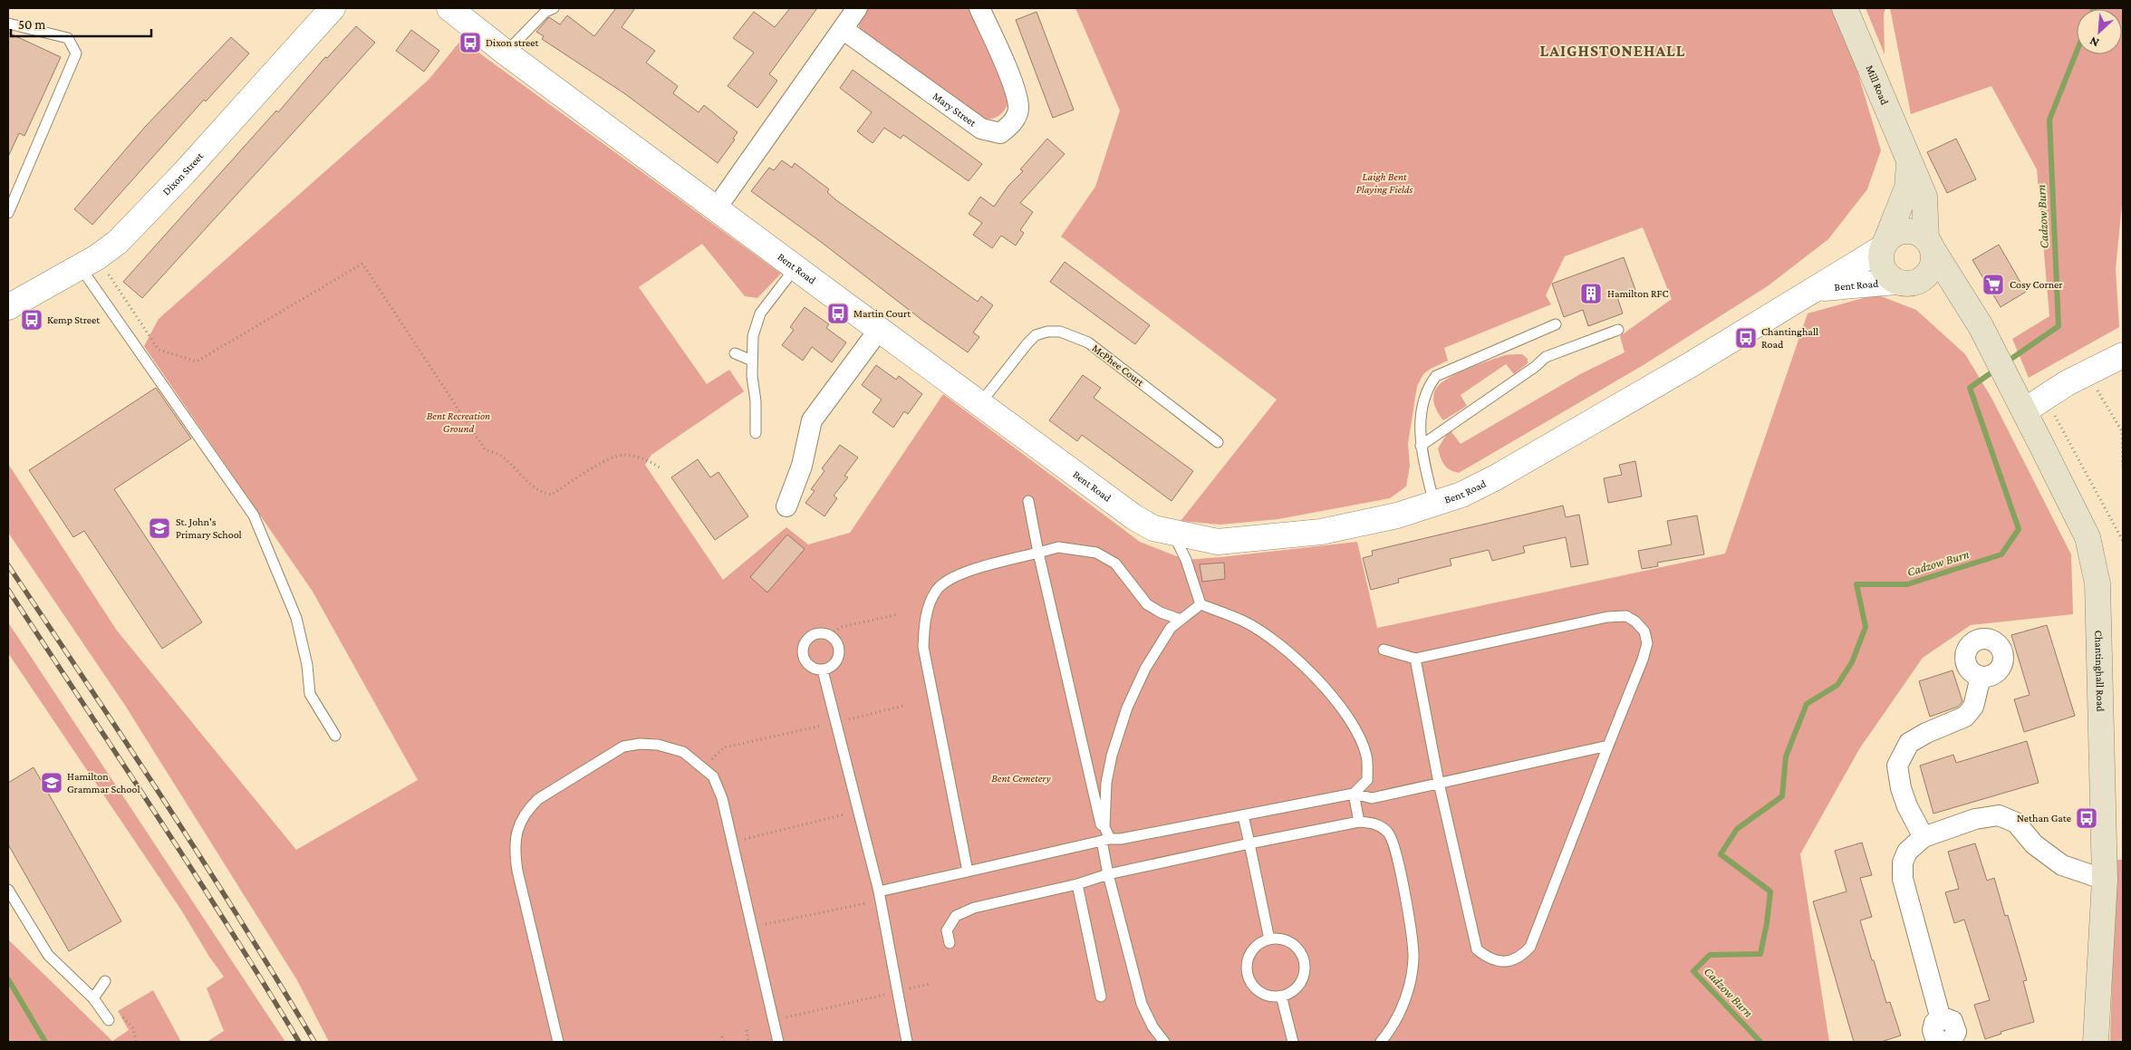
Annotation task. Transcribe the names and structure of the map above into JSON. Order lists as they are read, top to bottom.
{
  "streets": {
    "main road": ["Mill Road", "Chantinghall Road"],
    "street": ["Mary Street", "Dixon Street", "Bent Road"],
    "lane": ["McPhee Court"]
  },
  "crossings": [
    ["Mill Road", "Bent Road"],
    ["Mill Road", "Chantinghall Road"],
    ["Bent Road", "McPhee Court"],
    ["Bent Road", "Chantinghall Road"]
  ],
  "districts": ["LAIGHSTONEHALL"],
  "water": ["Cadzow Burn"],
  "parks": ["Laigh Bent Playing Fields", "Bent Recreation Ground", "Bent Cemetery"],
  "places": {
    "bus stop": [
      "Dixon street",
      "Martin Court",
      "Kemp Street",
      "Chantinghall Road",
      "Nethan Gate"
    ],
    "supermarket": ["Cosy Corner"],
    "building": ["Hamilton RFC"],
    "school or university": ["St. John's Primary School", "Hamilton Grammar School"]
  },
  "scale_bar": "50 m",
  "north": "bottom left"
}
